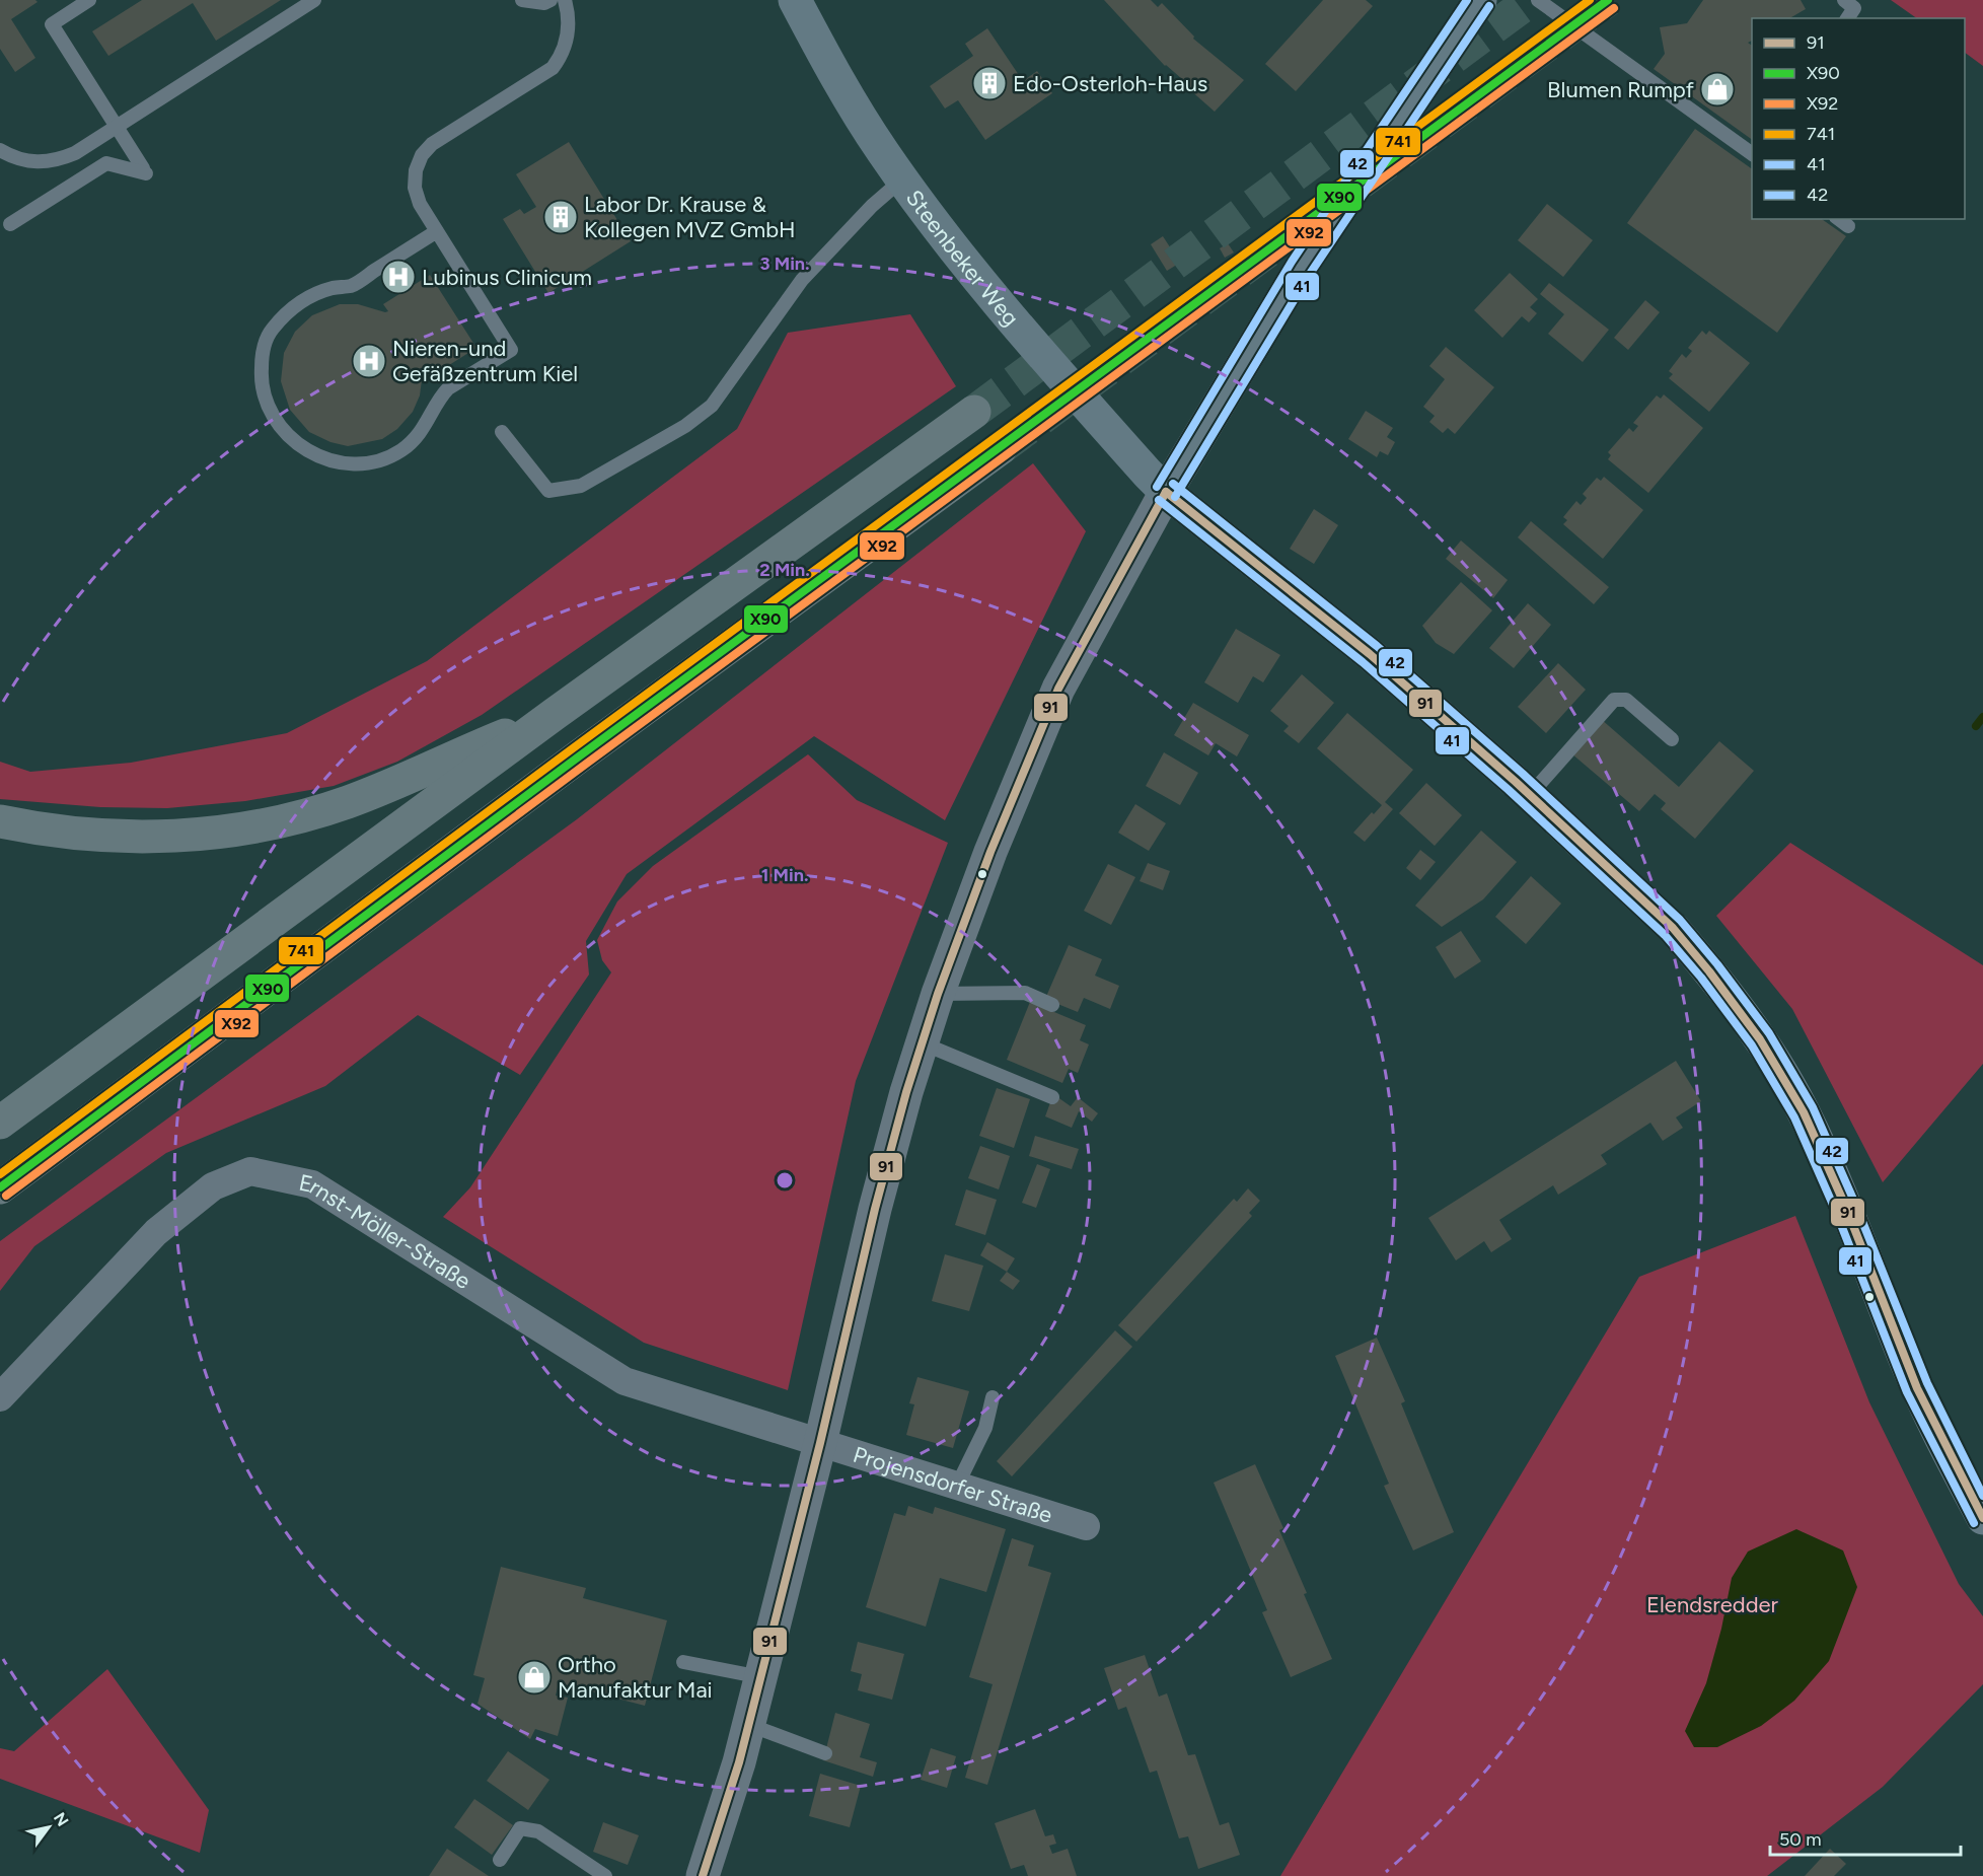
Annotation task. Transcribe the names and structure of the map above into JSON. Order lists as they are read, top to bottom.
{
  "streets": {
    "main road": ["Steenbeker Weg"],
    "street": ["Ernst-Möller-Straße", "Projensdorfer Straße"]
  },
  "crossings": [
    ["Ernst-Möller-Straße", "Projensdorfer Straße"]
  ],
  "parks": ["Elendsredder"],
  "places": {
    "building": ["Edo-Osterloh-Haus", "Labor Dr. Krause & Kollegen MVZ GmbH"],
    "shop": ["Blumen Rumpf", "Ortho Manufaktur Mai"],
    "hospital": ["Lubinus Clinicum", "Nieren-und Gefäßzentrum Kiel"]
  },
  "lines": [
    "transit line X90",
    "transit line 741",
    "transit line 42",
    "transit line 41",
    "transit line X92",
    "transit line 91"
  ],
  "legend": [
    "91",
    "X90",
    "X92",
    "741",
    "41",
    "42"
  ],
  "scale_bar": "50 m",
  "north": "top right",
  "rings": ["3 Min.", "2 Min.", "1 Min."]
}
